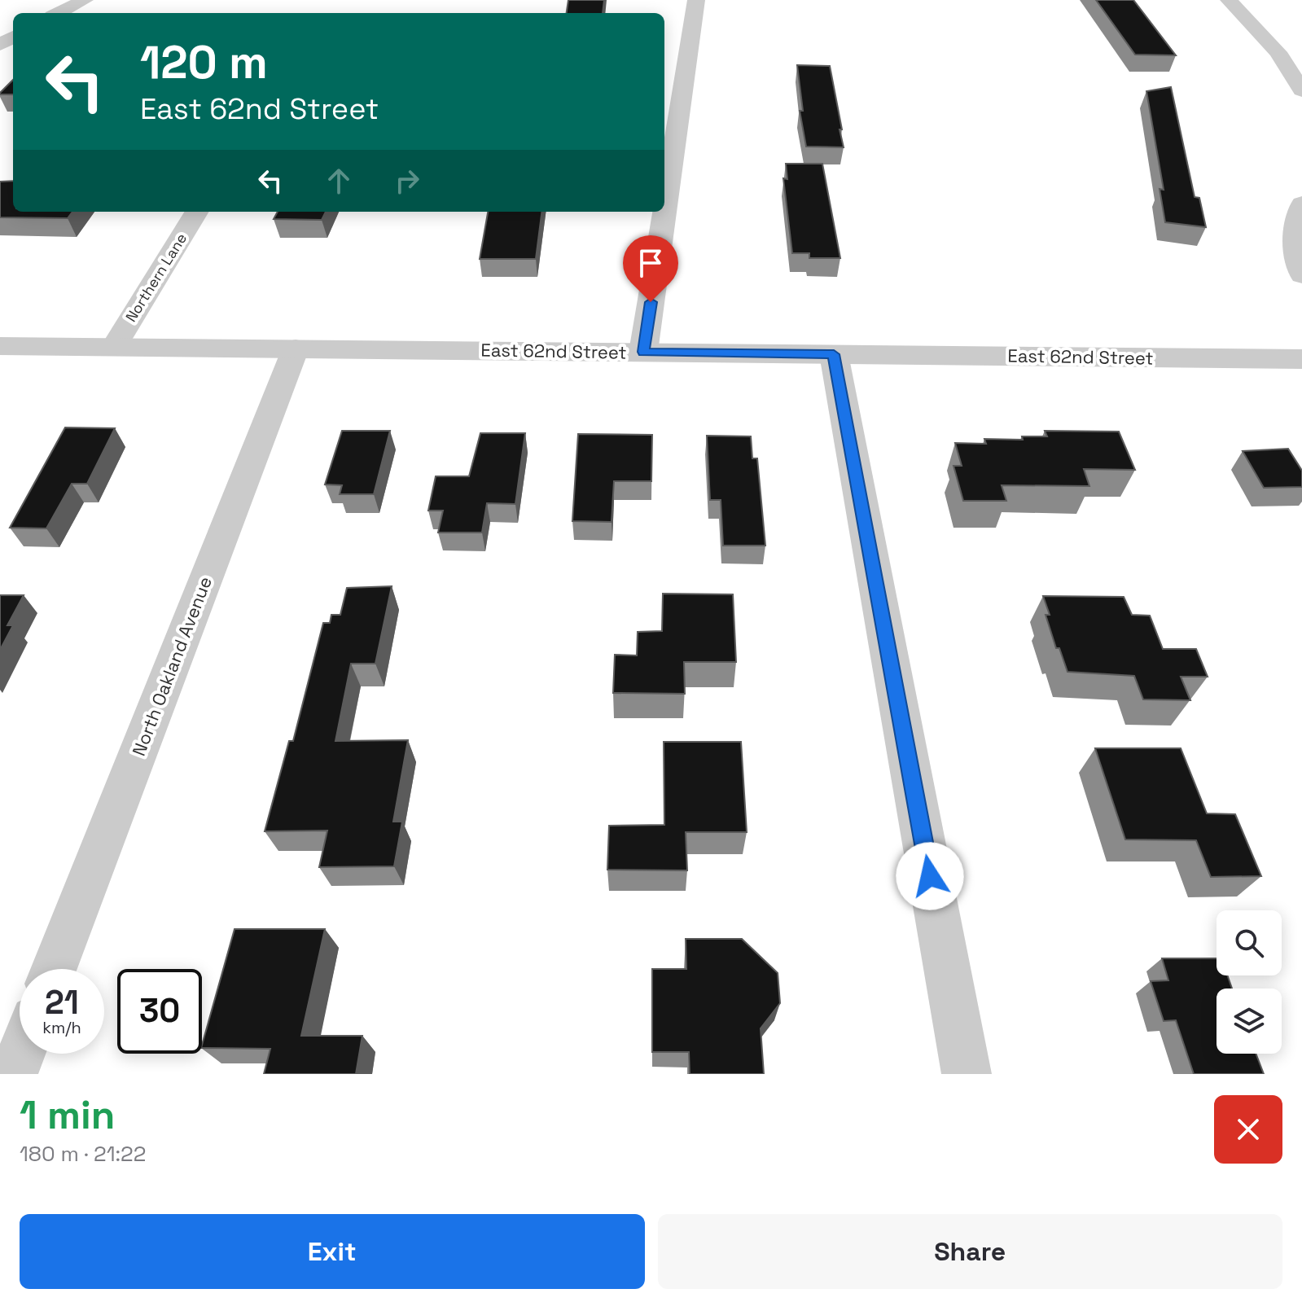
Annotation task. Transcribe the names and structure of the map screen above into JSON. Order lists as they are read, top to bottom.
{
  "streets": {
    "street": ["Northern Lane", "East 62nd Street", "North Oakland Avenue"]
  },
  "crossings": [
    ["Northern Lane", "East 62nd Street"],
    ["East 62nd Street", "North Oakland Avenue"]
  ],
  "page": {
    "turn": ["120 m", "East 62nd Street"],
    "speed": "21 km/h",
    "limit": "30",
    "heading": ["1 min", "180 m · 21:22"],
    "buttons": ["Exit", "Share"]
  }
}
